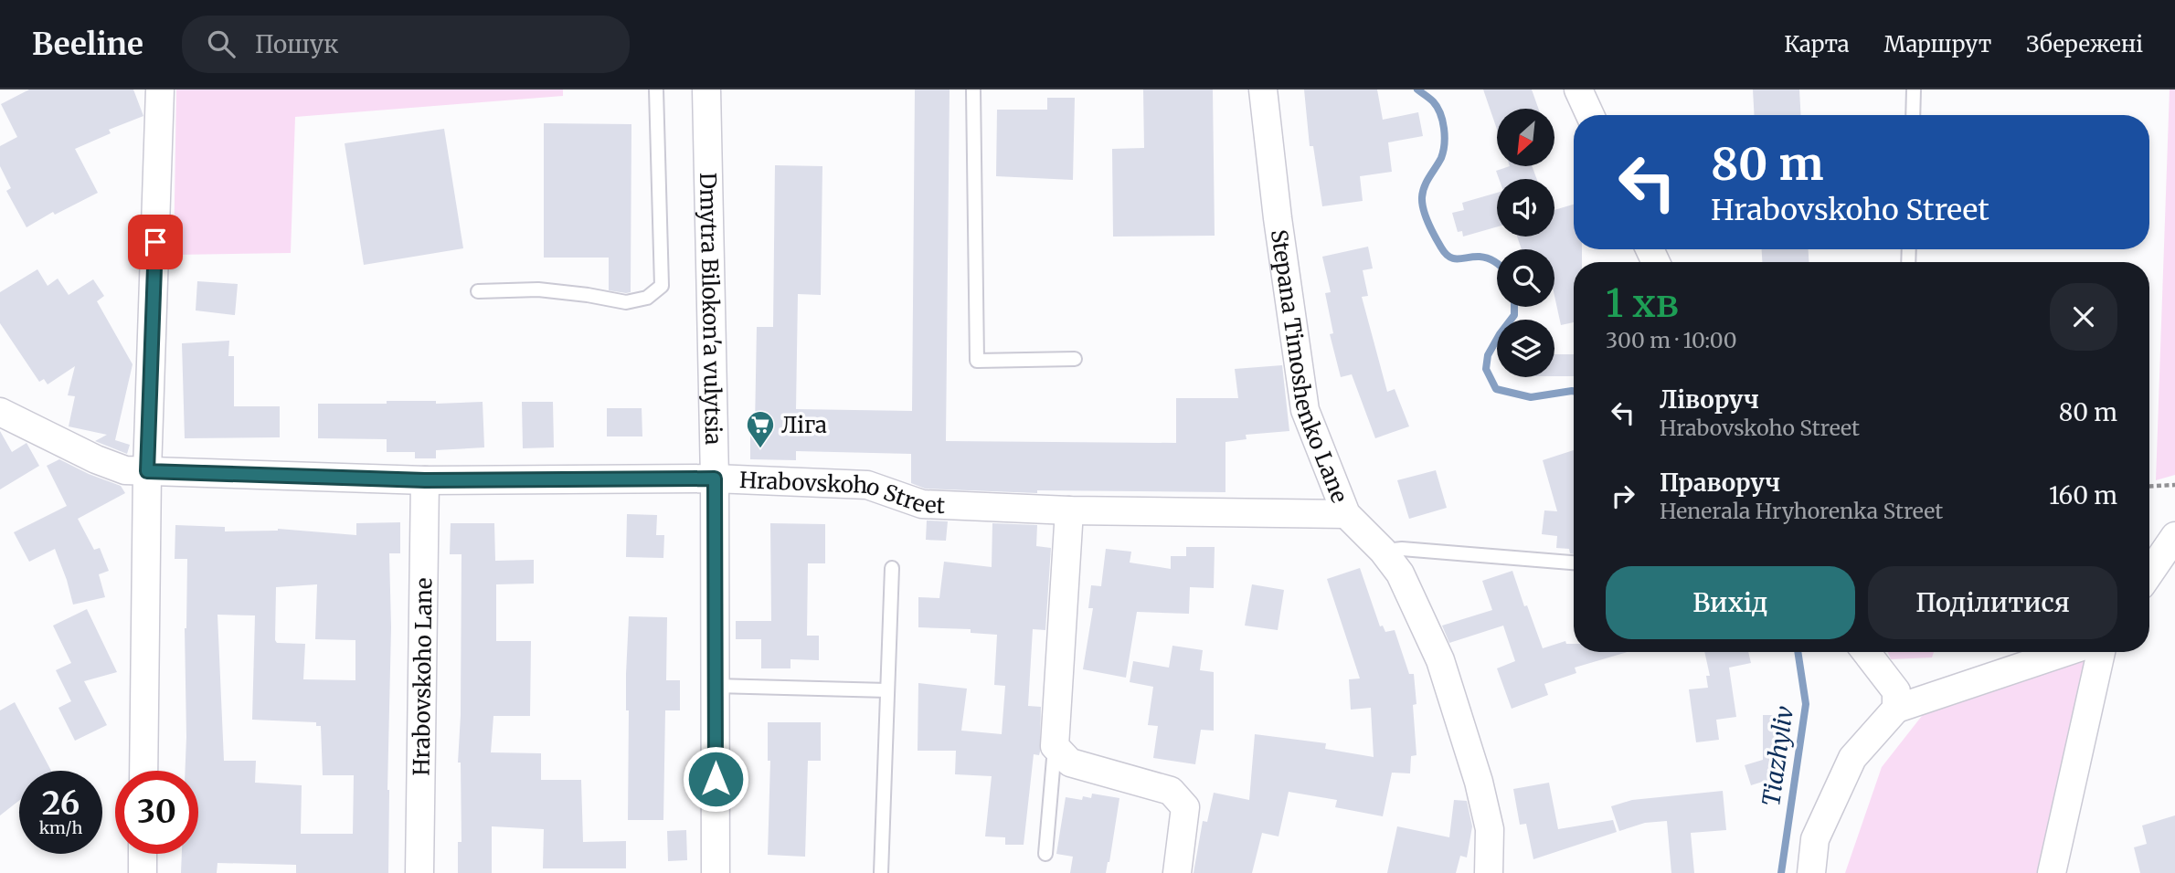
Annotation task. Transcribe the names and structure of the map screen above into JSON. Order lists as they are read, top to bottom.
{
  "streets": {
    "street": [
      "Dmytra Bilokon'a vulytsia",
      "Stepana Timoshenko Lane",
      "Hrabovskoho Street",
      "Hrabovskoho Lane"
    ]
  },
  "crossings": [
    ["Dmytra Bilokon'a vulytsia", "Hrabovskoho Street"],
    ["Stepana Timoshenko Lane", "Hrabovskoho Street"],
    ["Hrabovskoho Street", "Hrabovskoho Lane"]
  ],
  "water": ["Tiazhyliv"],
  "places": {
    "supermarket": ["Ліга"]
  },
  "north": "bottom left",
  "page": {
    "header": "Beeline",
    "search": "Пошук",
    "nav": ["Карта", "Маршрут", "Збережені"],
    "turn": ["80 m", "Hrabovskoho Street"],
    "heading": ["1 хв", "300 m · 10:00"],
    "list": [
      {
        "name": "Ліворуч",
        "note": "Hrabovskoho Street",
        "value": "80 m"
      },
      {
        "name": "Праворуч",
        "note": "Henerala Hryhorenka Street",
        "value": "160 m"
      }
    ],
    "buttons": ["Вихід", "Поділитися"],
    "speed": "26 km/h",
    "limit": "30"
  }
}
